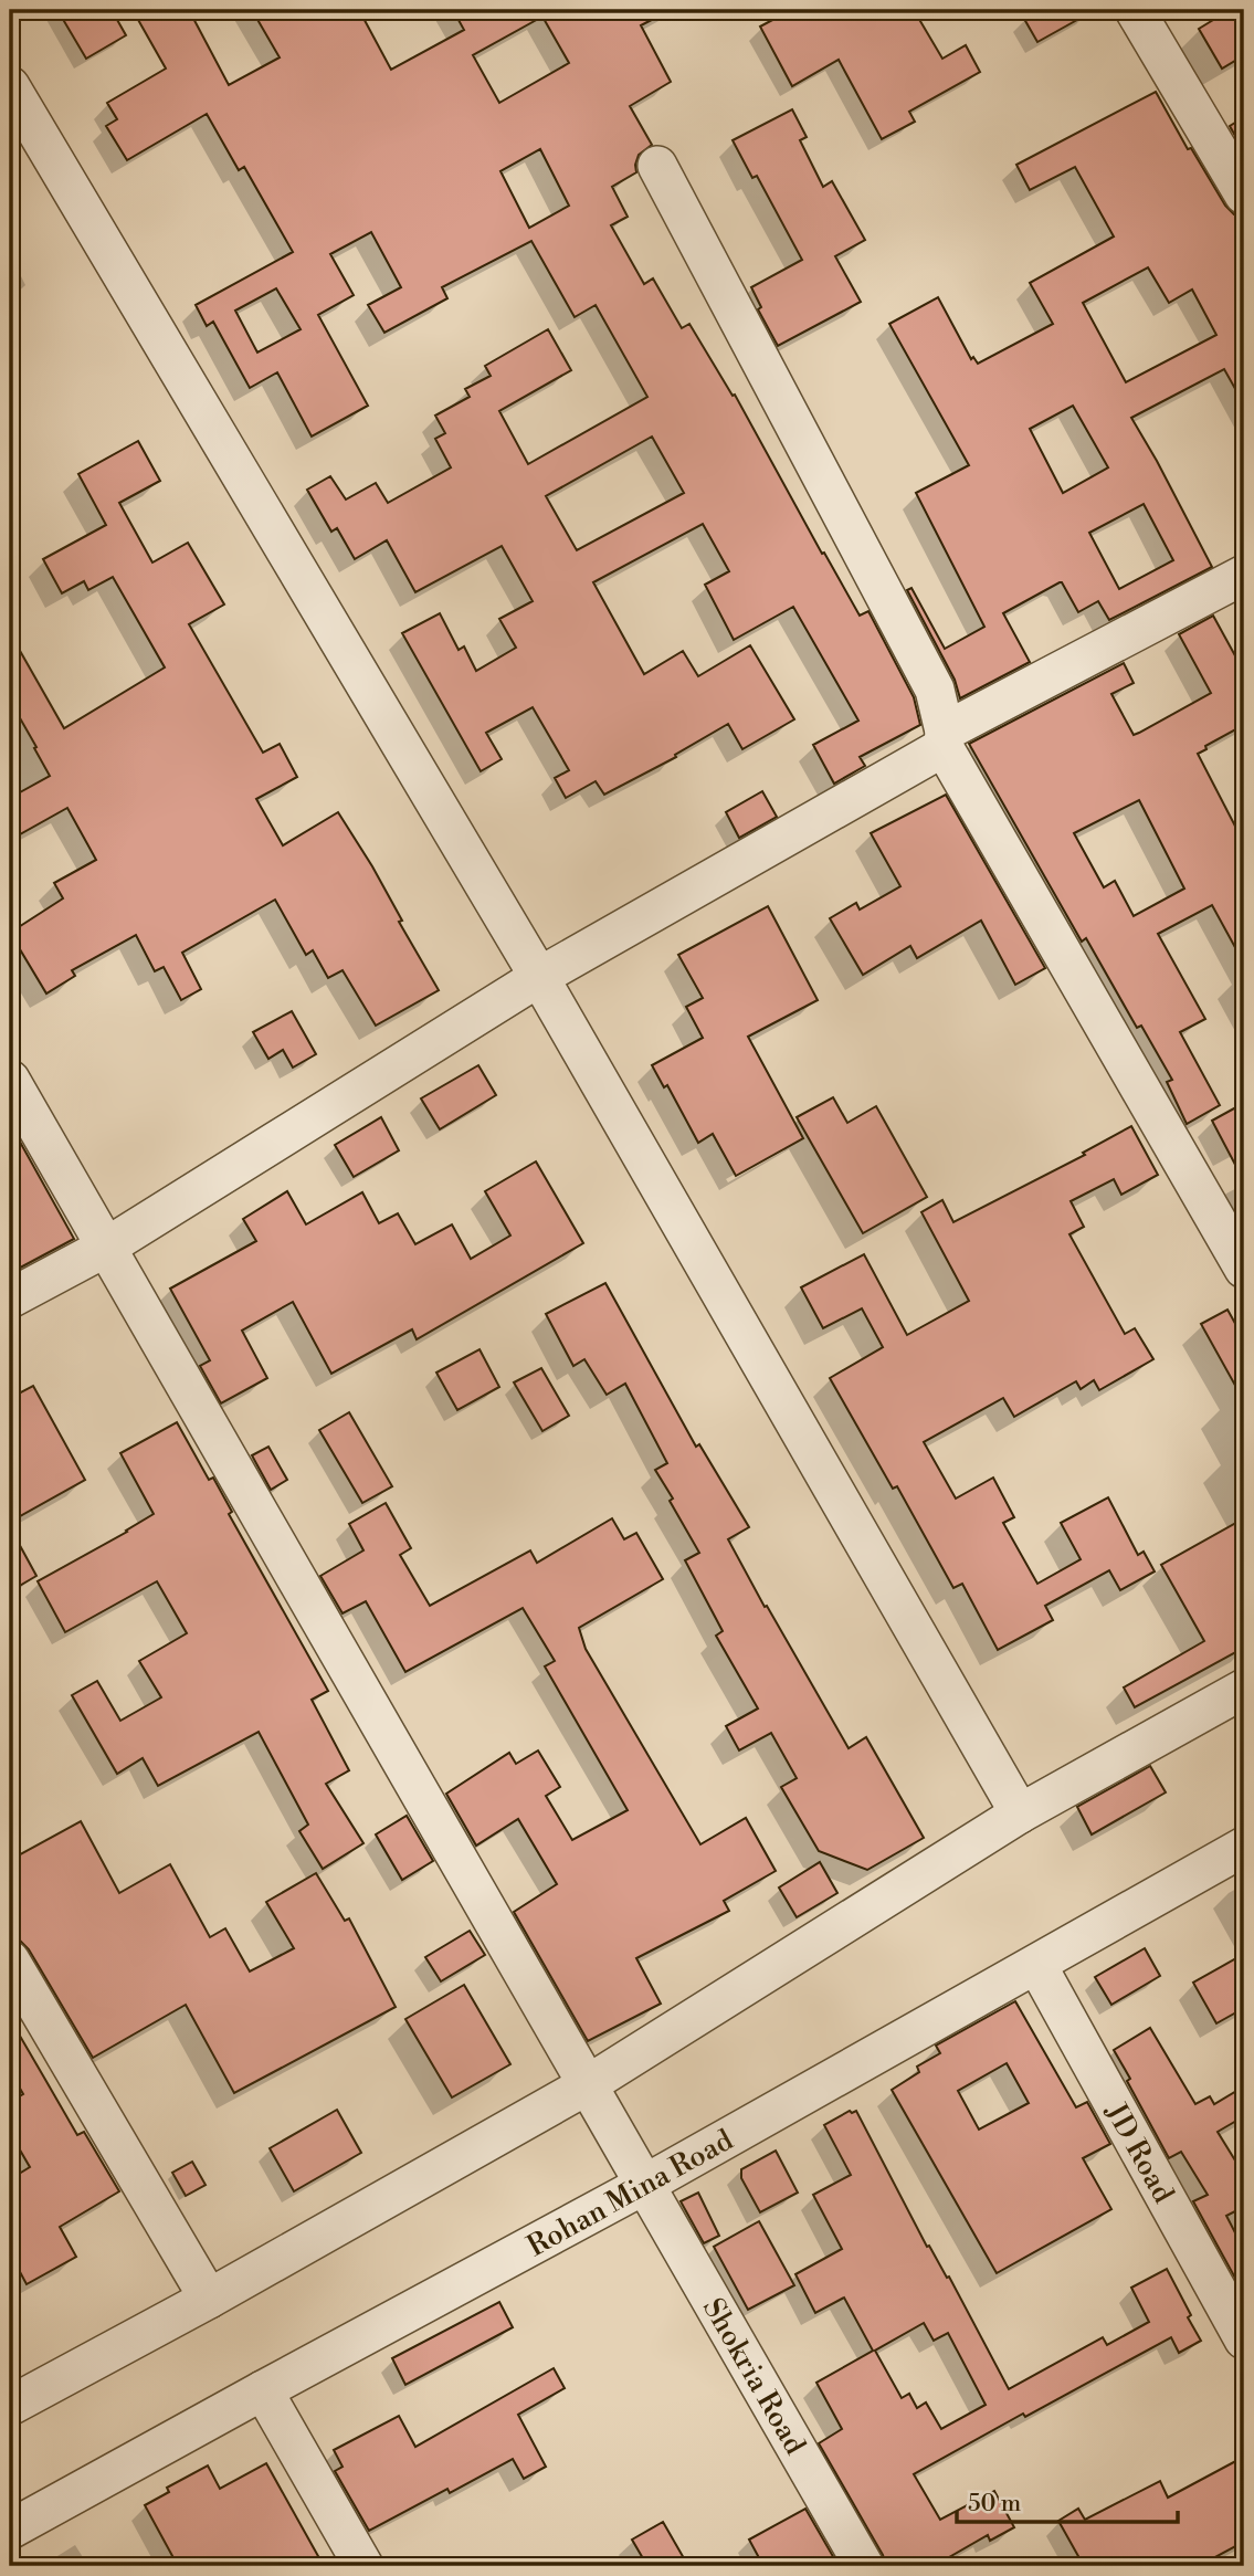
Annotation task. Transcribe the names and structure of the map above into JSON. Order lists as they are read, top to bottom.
{
  "streets": {
    "street": ["JD Road", "Rohan Mina Road", "Shokria Road"]
  },
  "crossings": [
    ["JD Road", "Rohan Mina Road"],
    ["Rohan Mina Road", "Shokria Road"]
  ],
  "scale_bar": "50 m"
}
